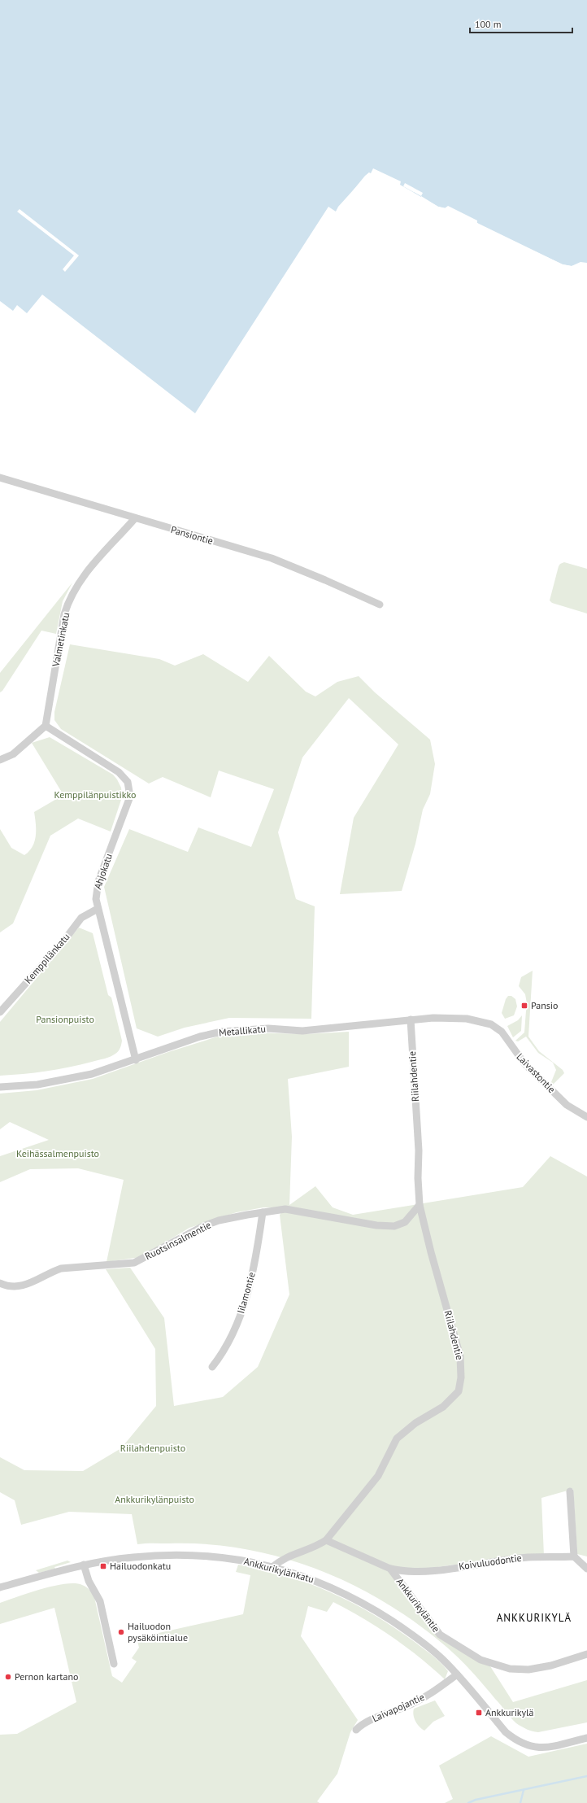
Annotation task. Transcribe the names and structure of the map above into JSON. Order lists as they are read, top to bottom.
{
  "streets": {
    "street": [
      "Pansiontie",
      "Valmetinkatu",
      "Ahjokatu",
      "Kemppilänkatu",
      "Metallikatu",
      "Laivastontie",
      "Riilahdentie",
      "Ruotsinsalmentie",
      "Iilamontie",
      "Koivuluodontie",
      "Ankkurikylänkatu",
      "Ankkurikyläntie",
      "Laivapojantie"
    ]
  },
  "crossings": [
    ["Pansiontie", "Valmetinkatu"],
    ["Valmetinkatu", "Ahjokatu"],
    ["Ahjokatu", "Kemppilänkatu"],
    ["Ahjokatu", "Metallikatu"],
    ["Metallikatu", "Laivastontie"],
    ["Metallikatu", "Riilahdentie"],
    ["Riilahdentie", "Ruotsinsalmentie"],
    ["Riilahdentie", "Ankkurikylänkatu"],
    ["Riilahdentie", "Ankkurikyläntie"],
    ["Ruotsinsalmentie", "Iilamontie"],
    ["Koivuluodontie", "Ankkurikyläntie"],
    ["Ankkurikylänkatu", "Laivapojantie"]
  ],
  "districts": ["ANKKURIKYLÄ"],
  "parks": [
    "Kemppilänpuistikko",
    "Pansionpuisto",
    "Keihässalmenpuisto",
    "Riilahdenpuisto",
    "Ankkurikylänpuisto"
  ],
  "places": {
    "transit": ["Pansio", "Hailuodonkatu", "Ankkurikylä"],
    "other": ["Hailuodon pysäköintialue", "Pernon kartano"]
  },
  "scale_bar": "100 m"
}
